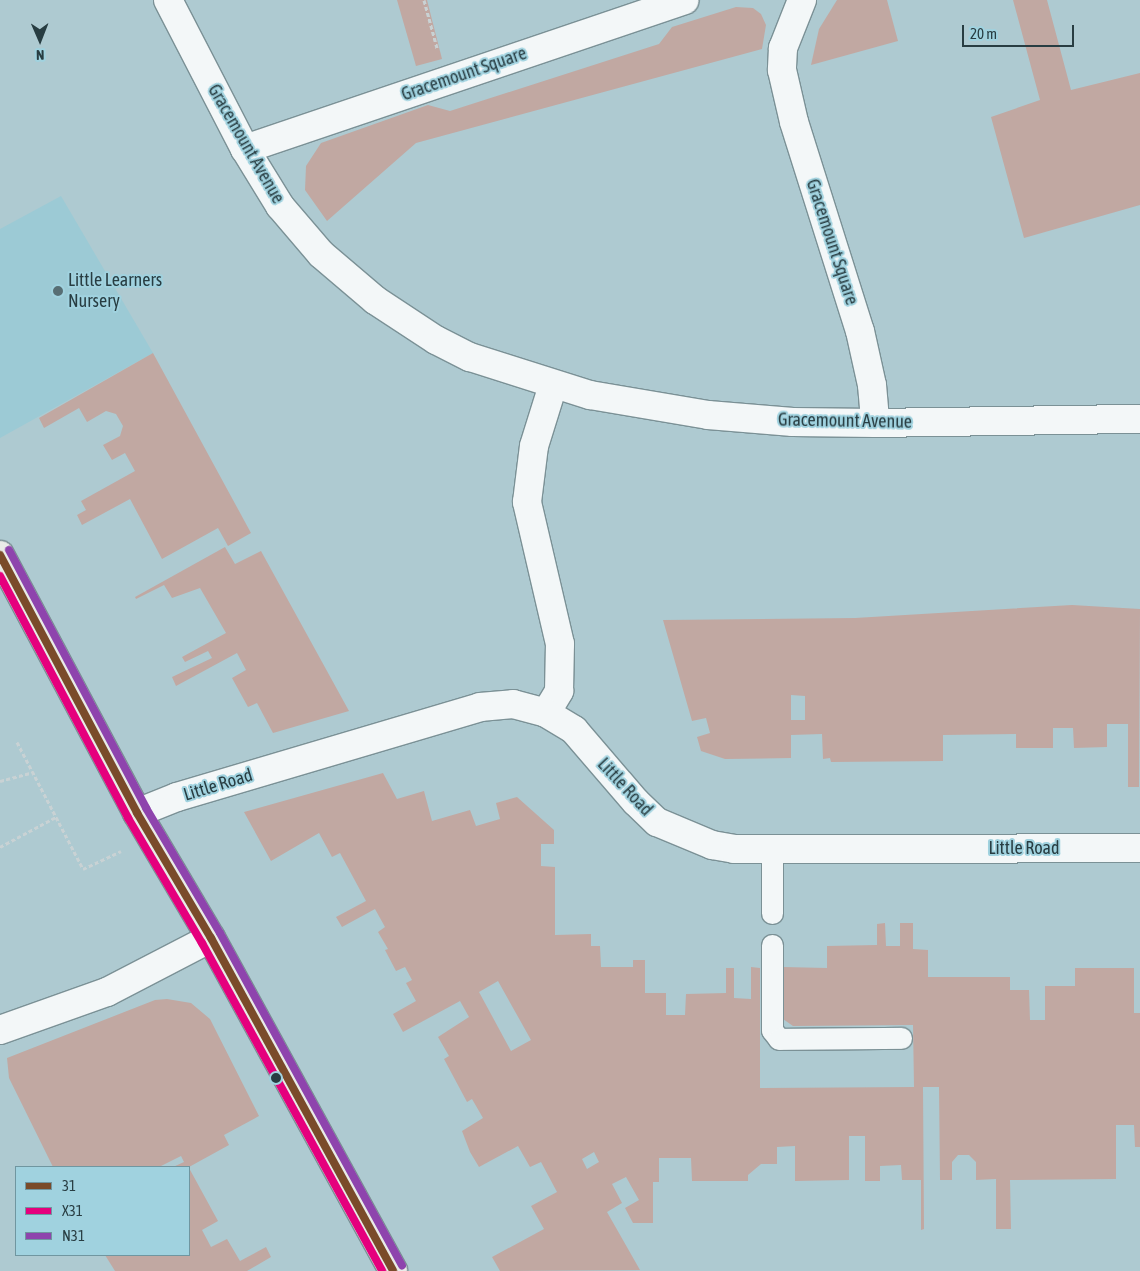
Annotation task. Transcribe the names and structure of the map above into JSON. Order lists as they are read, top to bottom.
{
  "streets": {
    "street": ["Gracemount Square", "Gracemount Avenue", "Little Road"]
  },
  "crossings": [
    ["Gracemount Square", "Gracemount Avenue"]
  ],
  "places": ["Little Learners Nursery"],
  "lines": ["transit line N31", "transit line 31", "transit line X31"],
  "legend": ["31", "X31", "N31"],
  "scale_bar": "20 m",
  "north": "bottom"
}
